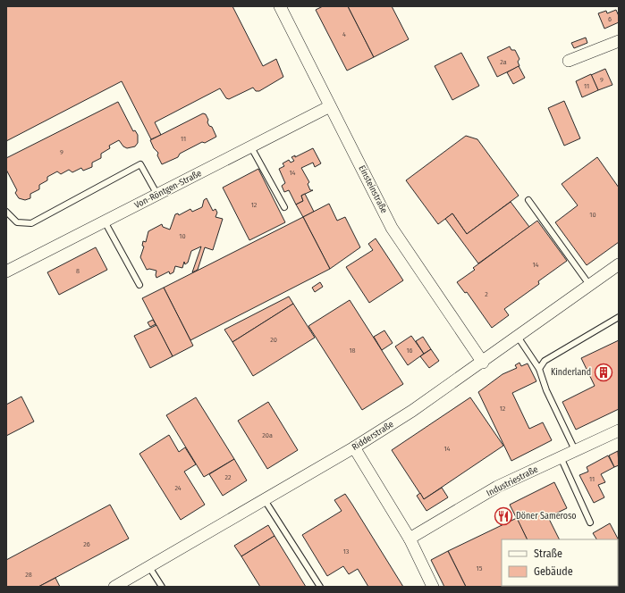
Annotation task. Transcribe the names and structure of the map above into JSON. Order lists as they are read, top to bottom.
{
  "streets": {
    "street": [
      "Von-Röntgen-Straße",
      "Einsteinstraße",
      "Ridderstraße",
      "Industriestraße"
    ]
  },
  "crossings": [
    ["Von-Röntgen-Straße", "Einsteinstraße"],
    ["Einsteinstraße", "Ridderstraße"]
  ],
  "places": {
    "building": ["Kinderland"],
    "restaurant": ["Döner Sameroso"]
  },
  "house_numbers": [
    "6",
    "4",
    "2a",
    "9",
    "11",
    "11",
    "9",
    "14",
    "12",
    "10",
    "10",
    "14",
    "8",
    "2",
    "20",
    "18",
    "16",
    "12",
    "20a",
    "14",
    "22",
    "11",
    "24",
    "26",
    "13",
    "15",
    "28"
  ],
  "legend": ["Straße", "Gebäude"]
}
